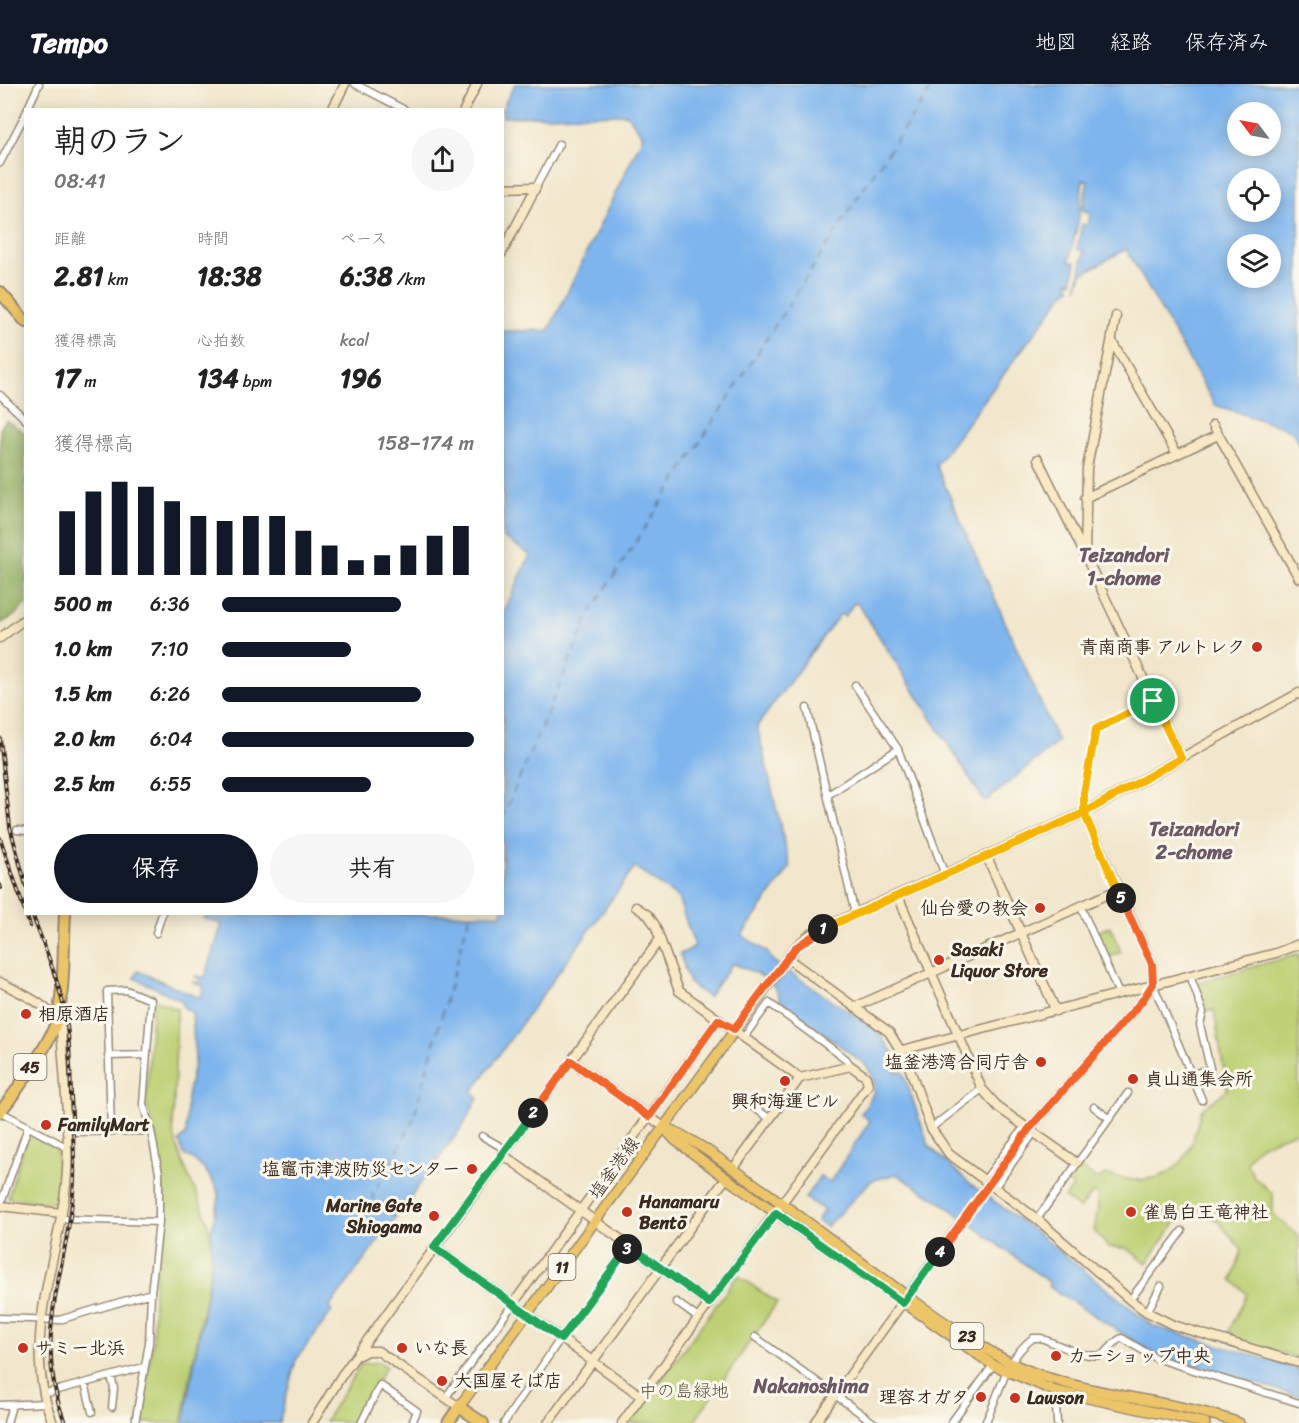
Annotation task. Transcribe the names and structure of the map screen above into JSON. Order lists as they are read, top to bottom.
{
  "streets": {
    "highway": ["45"],
    "main road": ["塩釜港線", "11", "23"]
  },
  "crossings": [
    ["塩釜港線", "23"]
  ],
  "districts": ["Teizandori 1-chome", "Teizandori 2-chome", "Nakanoshima"],
  "parks": ["中の島緑地"],
  "places": [
    "青南商事 アルトレク",
    "仙台愛の教会",
    "Sasaki Liquor Store",
    "相原酒店",
    "塩釜港湾合同庁舎",
    "貞山通集会所",
    "興和海運ビル",
    "FamilyMart",
    "塩竈市津波防災センター",
    "Hanamaru Bentō",
    "雀島白王竜神社",
    "Marine Gate Shiogama",
    "サミー北浜",
    "いな長",
    "カーショップ中央",
    "大国屋そば店",
    "理容オガタ",
    "Lawson"
  ],
  "north": "top left",
  "page": {
    "header": "Tempo",
    "nav": ["地図", "経路", "保存済み"],
    "heading": ["朝のラン", "08:41"],
    "stats": [
      ["距離", "2.81 km"],
      ["時間", "18:38"],
      ["ペース", "6:38 /km"],
      ["獲得標高", "17 m"],
      ["心拍数", "134 bpm"],
      ["kcal", "196"]
    ],
    "chart": ["獲得標高", "158–174 m"],
    "list": [
      {
        "name": "500 m",
        "note": "6:36"
      },
      {
        "name": "1.0 km",
        "note": "7:10"
      },
      {
        "name": "1.5 km",
        "note": "6:26"
      },
      {
        "name": "2.0 km",
        "note": "6:04"
      },
      {
        "name": "2.5 km",
        "note": "6:55"
      }
    ],
    "buttons": ["保存", "共有"],
    "pins": [
      "5",
      "1",
      "2",
      "3",
      "4"
    ]
  }
}
